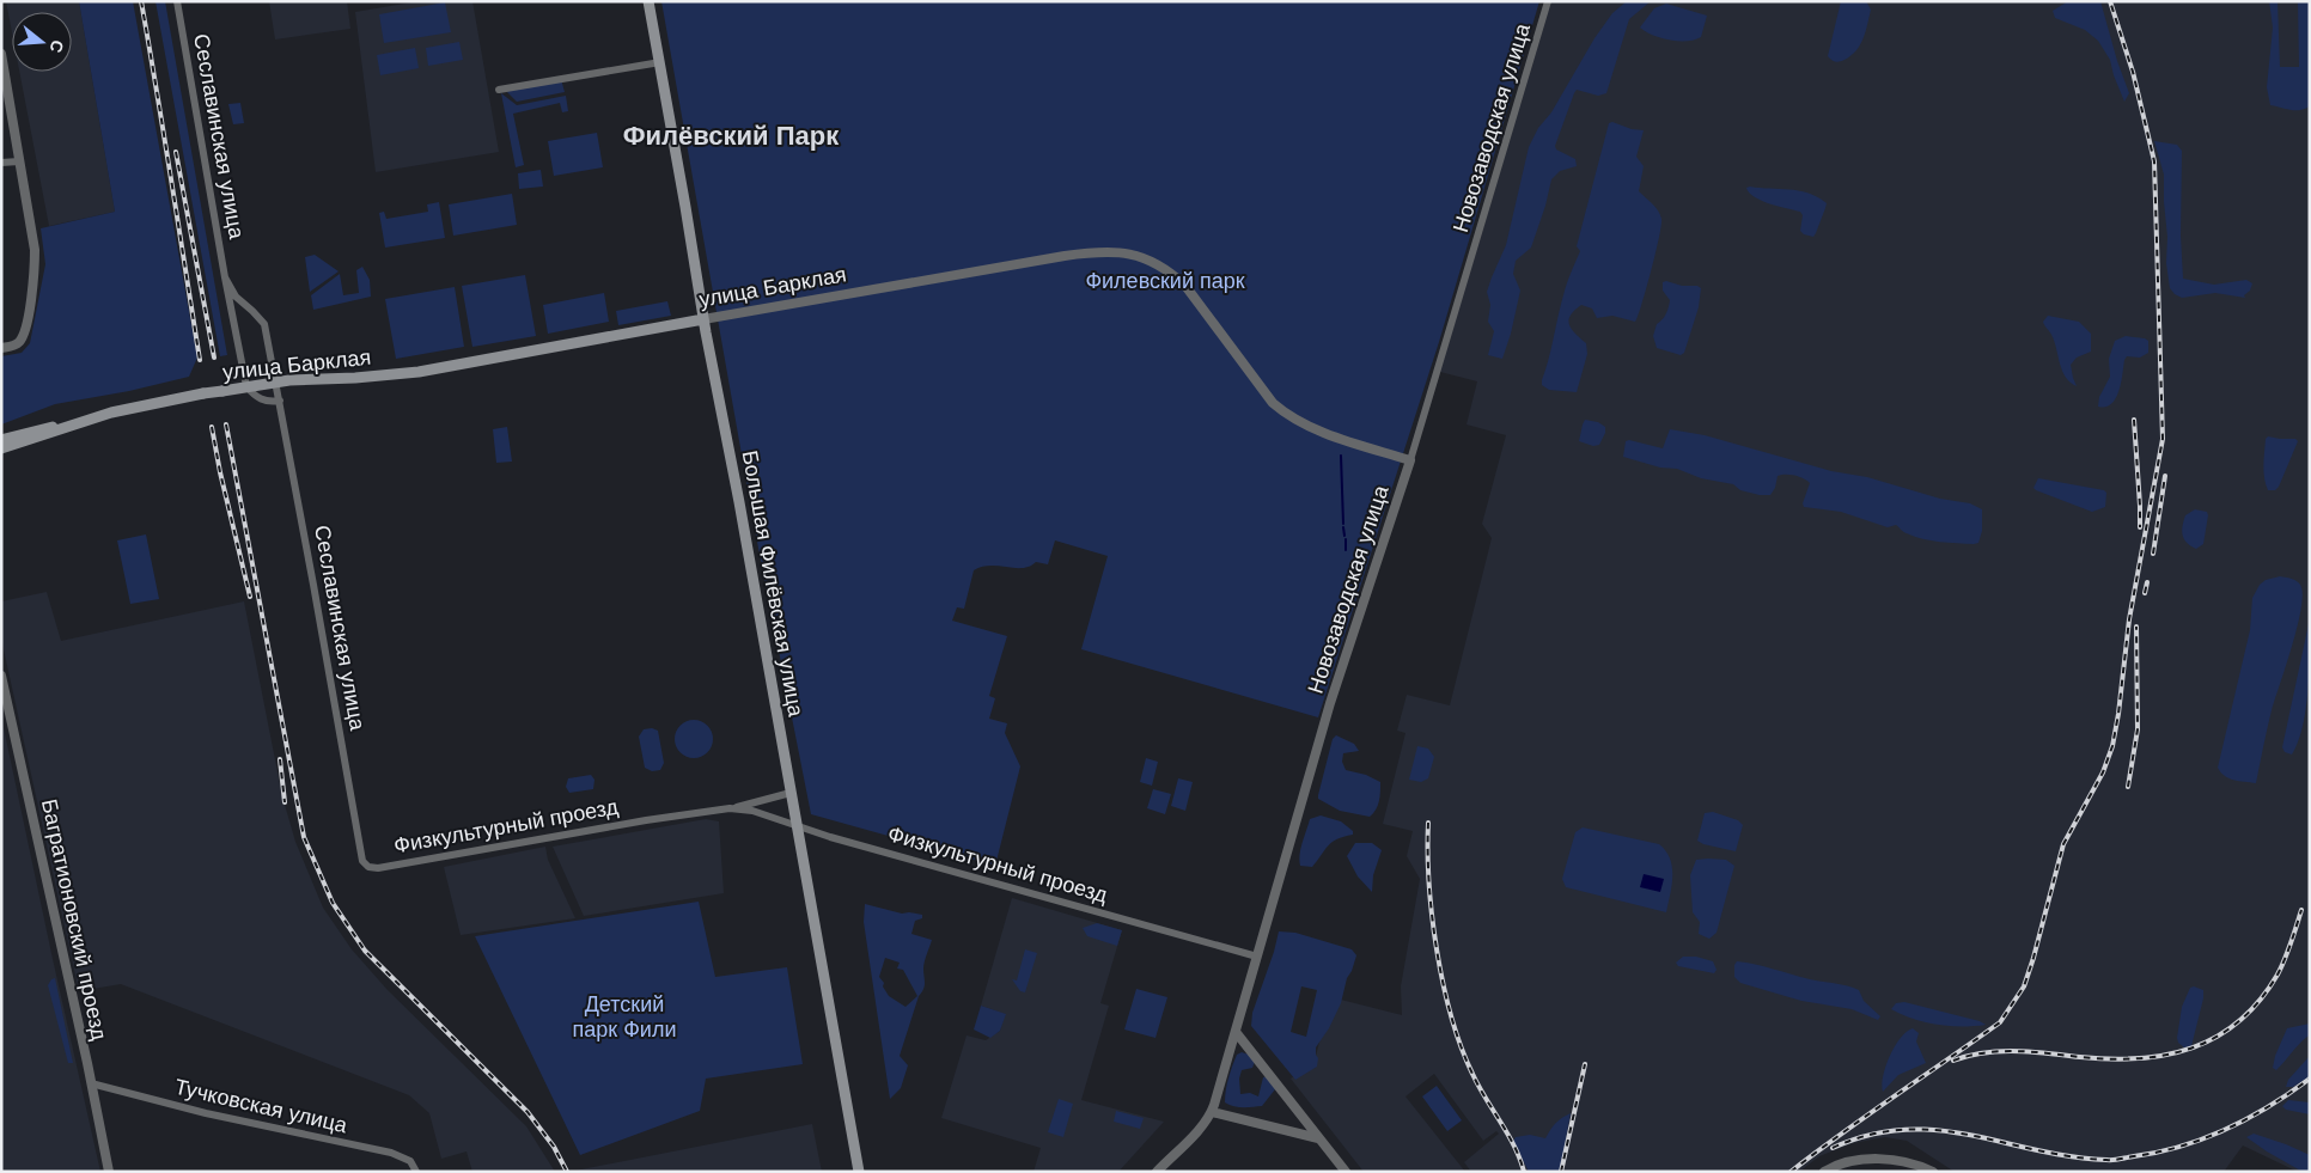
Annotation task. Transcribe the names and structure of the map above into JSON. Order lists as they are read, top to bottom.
{
  "streets": {
    "main road": ["улица Барклая", "Большая Филёвская улица"],
    "street": [
      "Новозаводская улица",
      "Сеславинская улица",
      "Физкультурный проезд",
      "Багратионовский проезд",
      "Тучковская улица"
    ]
  },
  "crossings": [
    ["Новозаводская улица", "улица Барклая"],
    ["Новозаводская улица", "Физкультурный проезд"],
    ["Сеславинская улица", "улица Барклая"],
    ["Сеславинская улица", "Физкультурный проезд"],
    ["улица Барклая", "Большая Филёвская улица"],
    ["Большая Филёвская улица", "Физкультурный проезд"],
    ["Багратионовский проезд", "Тучковская улица"]
  ],
  "districts": ["Филёвский Парк"],
  "parks": ["Филевский парк", "Детский парк Фили"],
  "north": "right"
}
